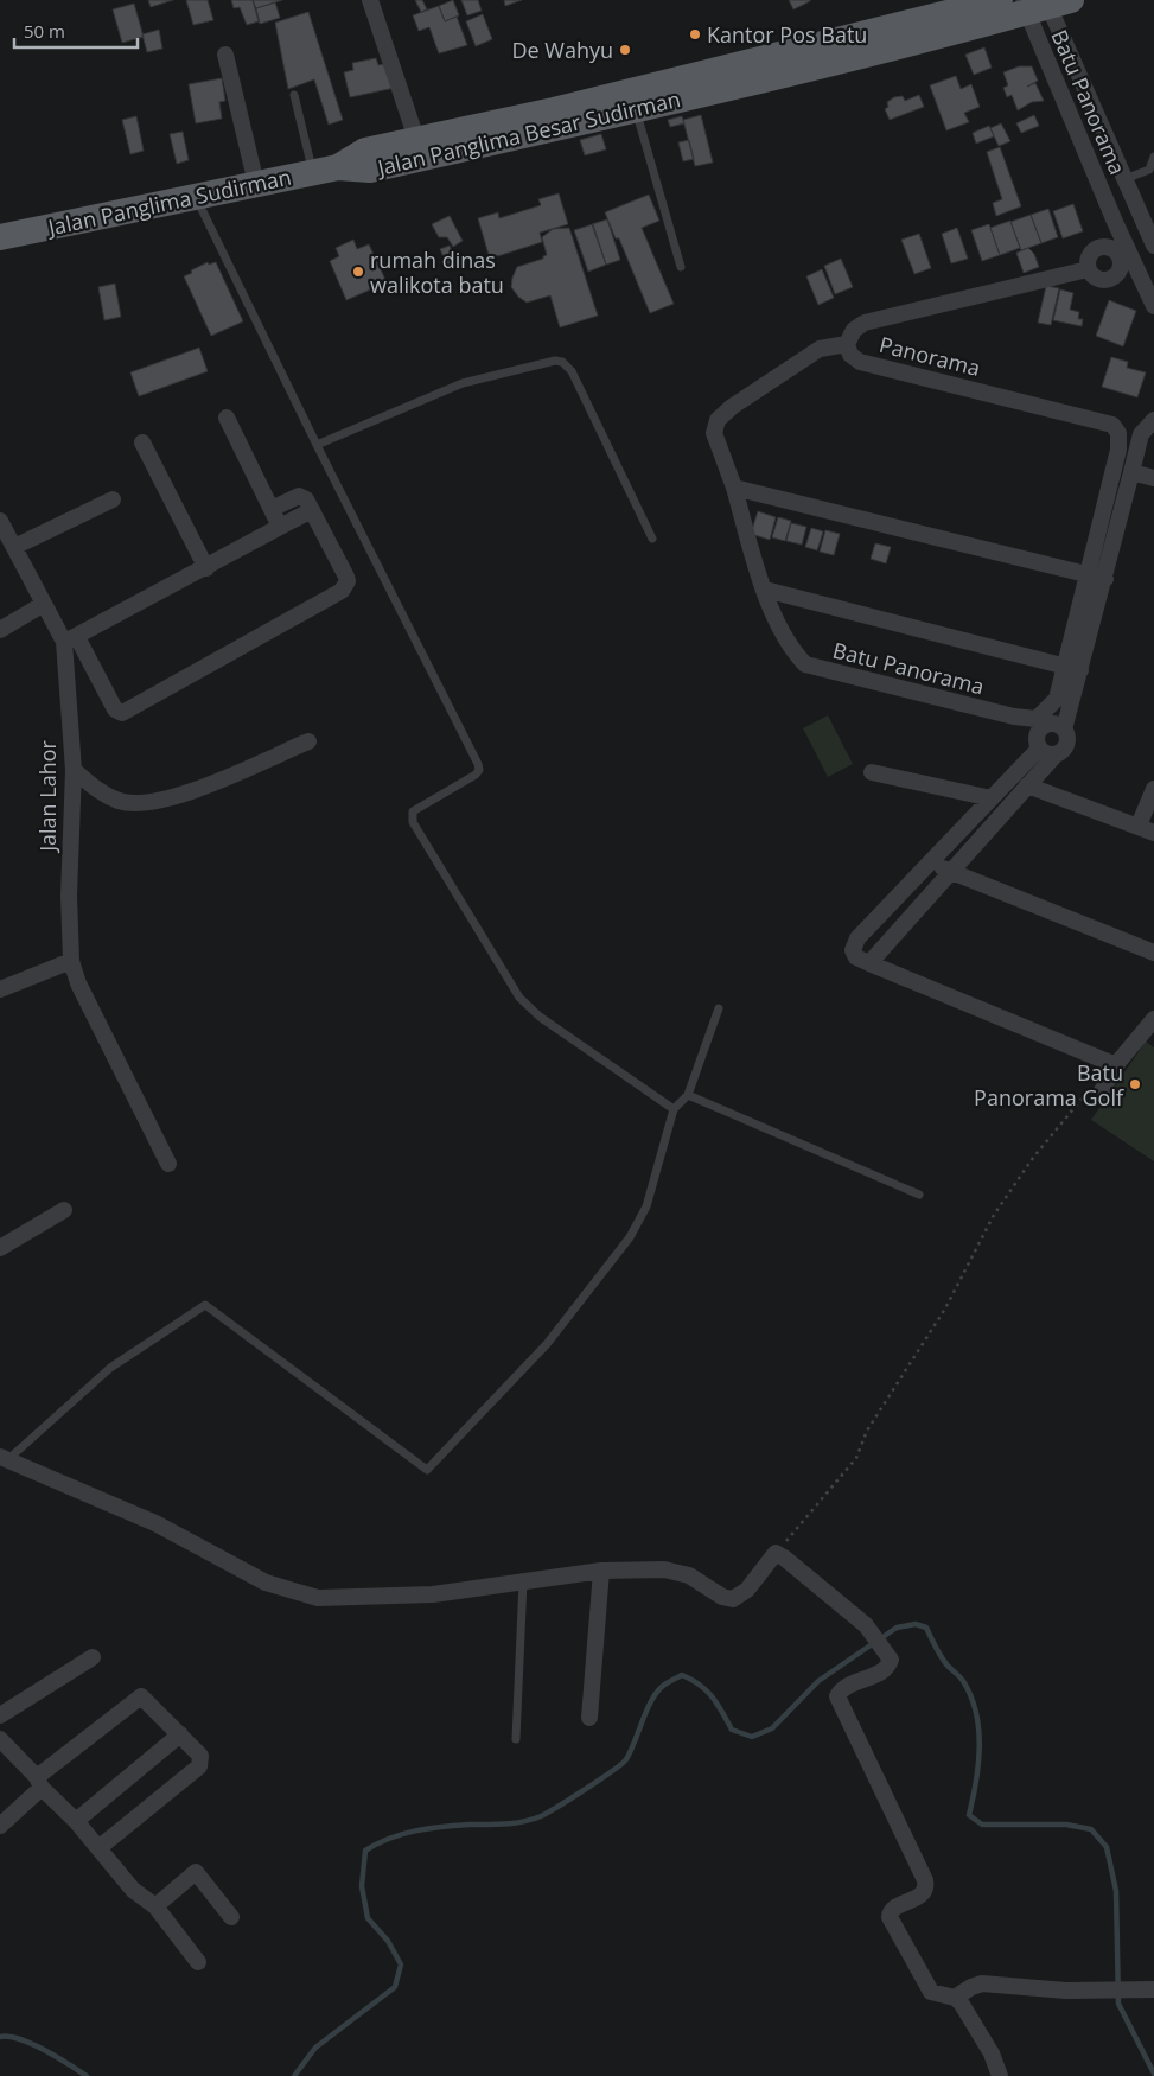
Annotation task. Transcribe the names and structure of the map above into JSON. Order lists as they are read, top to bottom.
{
  "streets": {
    "main road": ["Jalan Panglima Besar Sudirman", "Jalan Panglima Sudirman"],
    "street": ["Batu Panorama", "Panorama", "Jalan Lahor"]
  },
  "crossings": [
    ["Batu Panorama", "Jalan Panglima Besar Sudirman"],
    ["Batu Panorama", "Panorama"],
    ["Jalan Panglima Besar Sudirman", "Jalan Panglima Sudirman"]
  ],
  "places": [
    "Kantor Pos Batu",
    "De Wahyu",
    "rumah dinas walikota batu",
    "Batu Panorama Golf"
  ],
  "scale_bar": "50 m"
}
